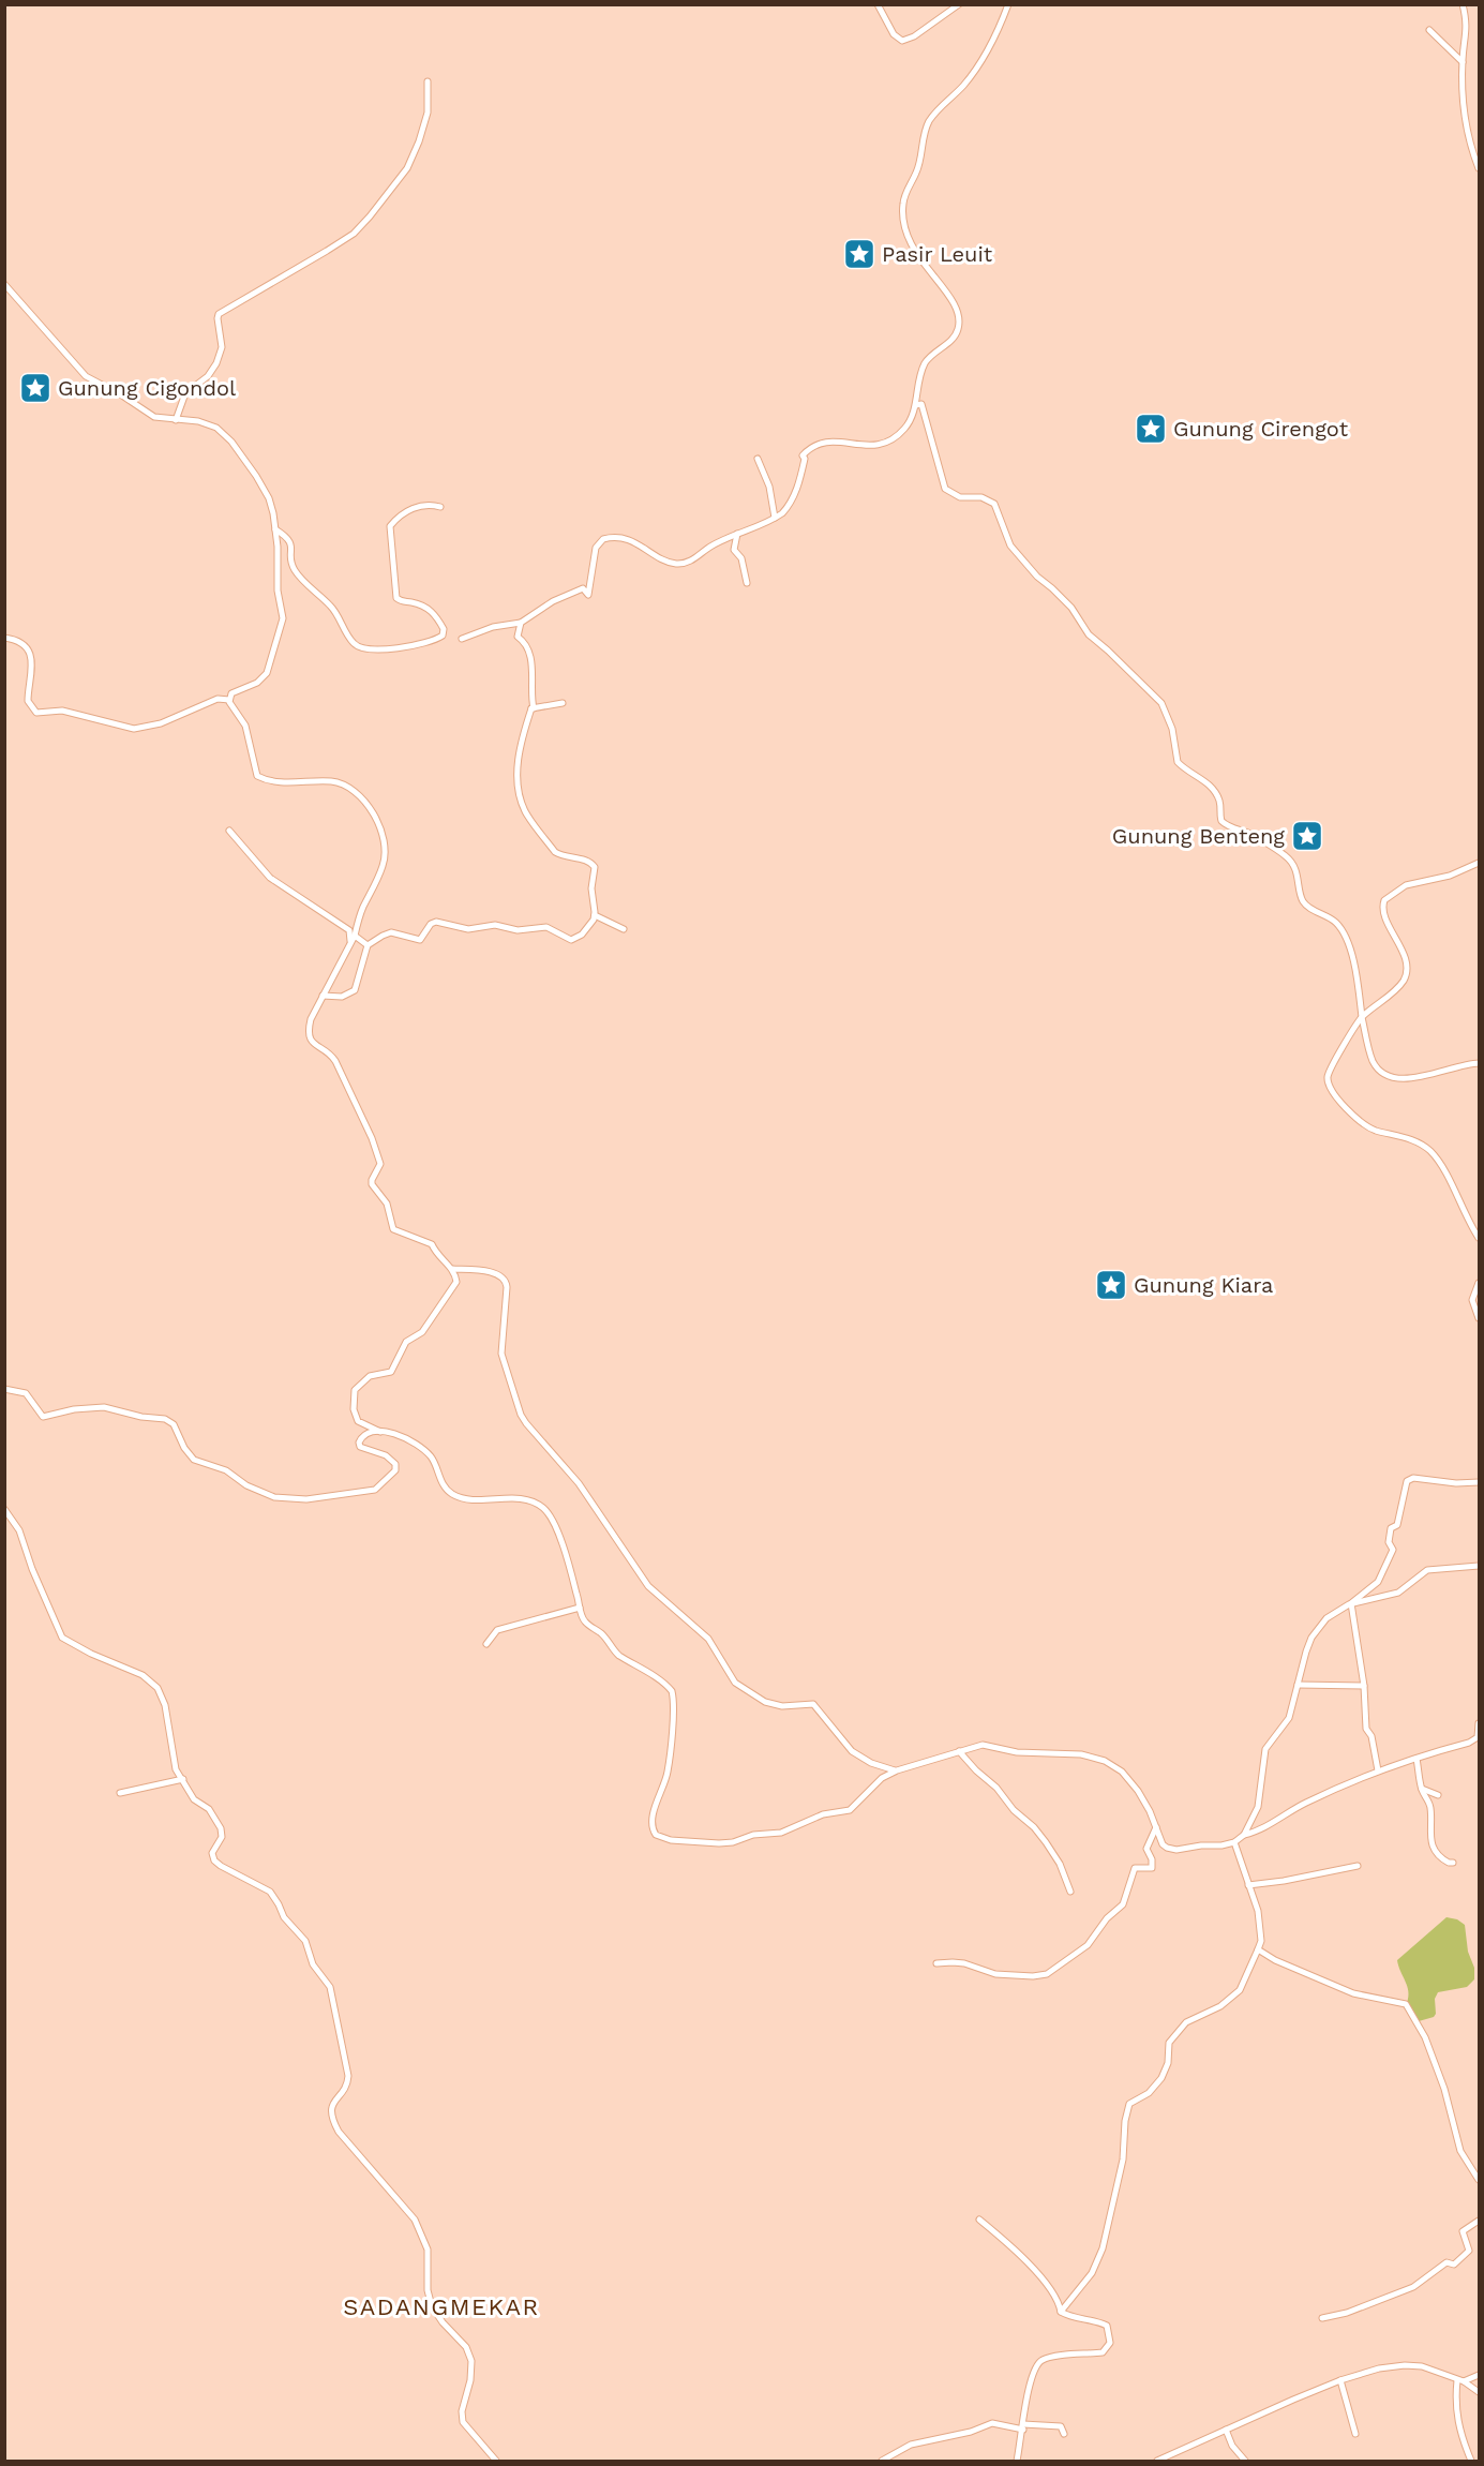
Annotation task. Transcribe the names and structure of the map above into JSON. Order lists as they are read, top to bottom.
{
  "districts": ["SADANGMEKAR"],
  "places": {
    "place": [
      "Pasir Leuit",
      "Gunung Cigondol",
      "Gunung Cirengot",
      "Gunung Benteng",
      "Gunung Kiara"
    ]
  }
}
